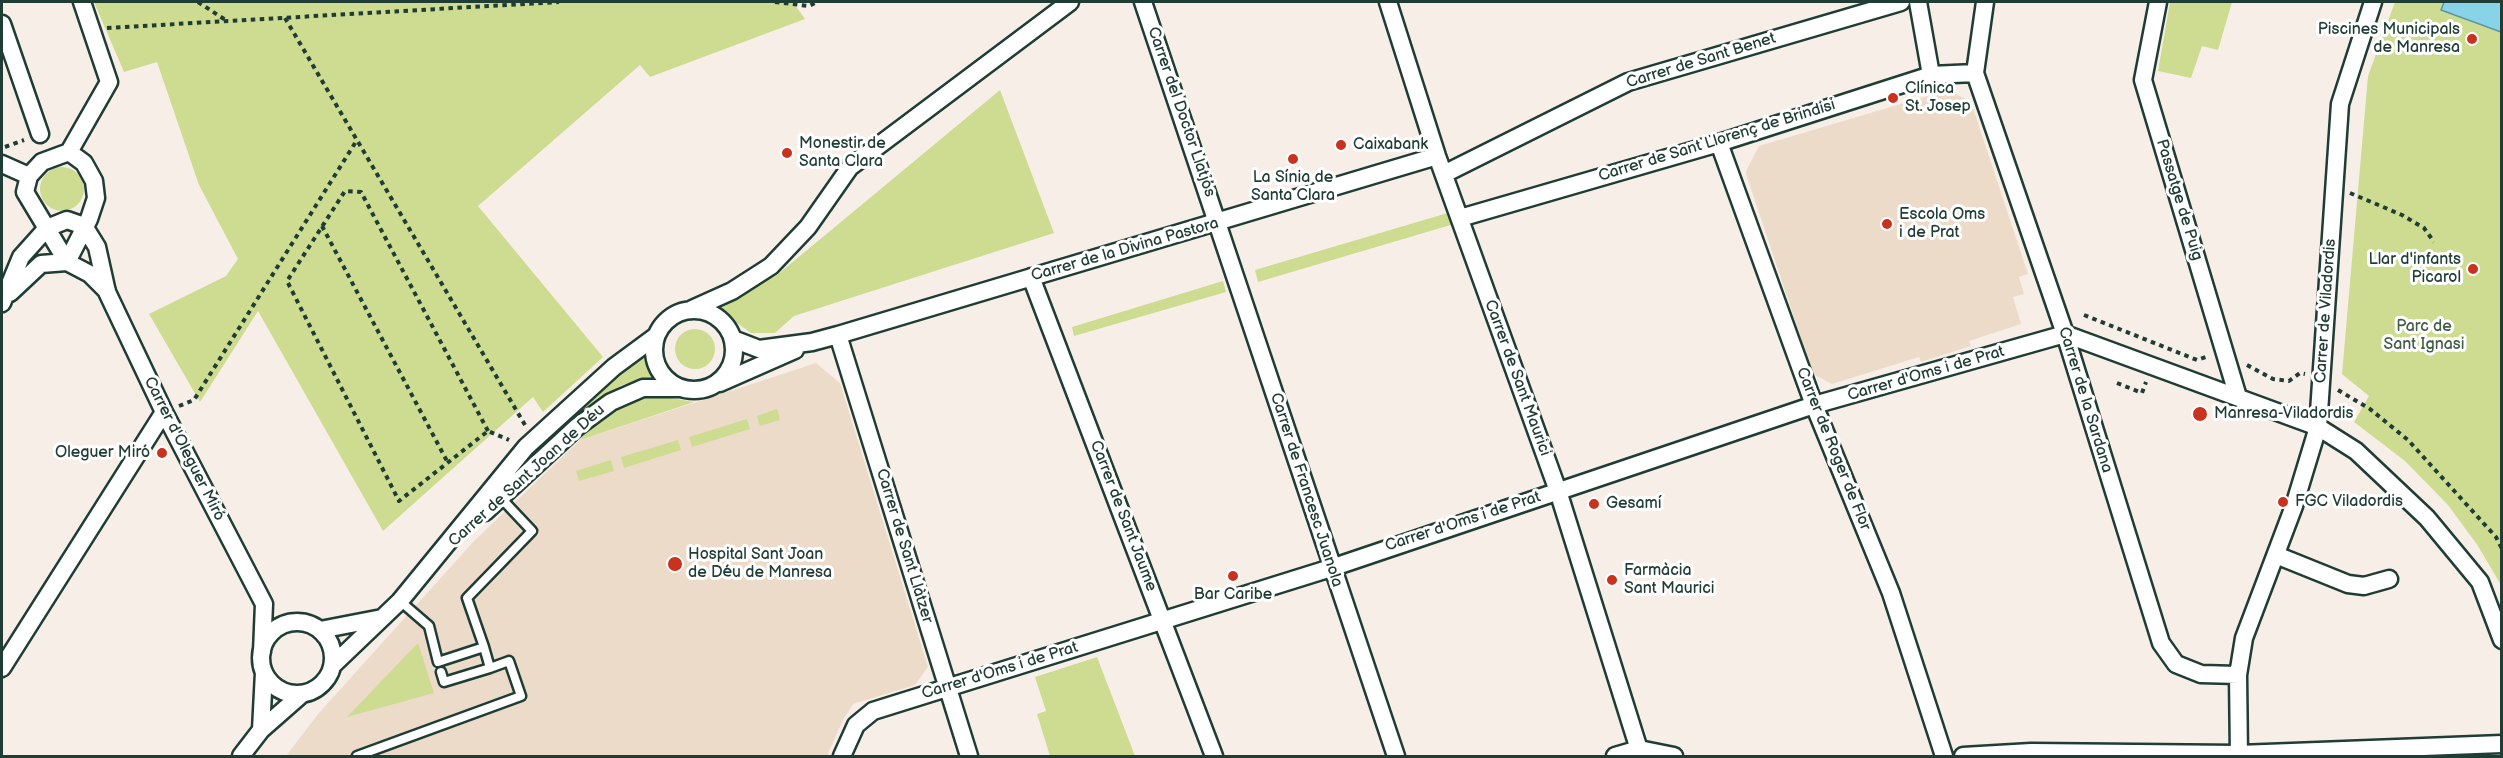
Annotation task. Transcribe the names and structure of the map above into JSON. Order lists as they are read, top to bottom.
{
  "streets": {
    "street": [
      "Carrer de Sant Benet",
      "Carrer del Doctor Llatjós",
      "Carrer de Sant Llorenç de Brindisi",
      "Passatge de Puig",
      "Carrer de la Divina Pastora",
      "Carrer de Viladordis",
      "Carrer d'Oms i de Prat",
      "Carrer de Sant Maurici",
      "Carrer de la Sardana",
      "Carrer d'Oleguer Miró",
      "Carrer de Roger de Flor",
      "Carrer de Sant Joan de Déu",
      "Carrer de Francesc Juanola",
      "Carrer de Sant Jaume",
      "Carrer de Sant Llàtzer"
    ]
  },
  "crossings": [
    ["Carrer de Sant Benet", "Carrer de Sant Maurici"],
    ["Carrer del Doctor Llatjós", "Carrer de la Divina Pastora"],
    ["Carrer del Doctor Llatjós", "Carrer de Francesc Juanola"],
    ["Carrer de Sant Llorenç de Brindisi", "Carrer de Sant Maurici"],
    ["Carrer de Sant Llorenç de Brindisi", "Carrer de la Sardana"],
    ["Carrer de Sant Llorenç de Brindisi", "Carrer de Roger de Flor"],
    ["Carrer de la Divina Pastora", "Carrer de Sant Maurici"],
    ["Carrer de la Divina Pastora", "Carrer de Sant Joan de Déu"],
    ["Carrer de la Divina Pastora", "Carrer de Francesc Juanola"],
    ["Carrer de la Divina Pastora", "Carrer de Sant Jaume"],
    ["Carrer de la Divina Pastora", "Carrer de Sant Llàtzer"],
    ["Carrer de Viladordis", "Carrer de la Sardana"],
    ["Carrer d'Oms i de Prat", "Carrer de Sant Maurici"],
    ["Carrer d'Oms i de Prat", "Carrer de la Sardana"],
    ["Carrer d'Oms i de Prat", "Carrer de Roger de Flor"],
    ["Carrer d'Oms i de Prat", "Carrer de Francesc Juanola"],
    ["Carrer d'Oms i de Prat", "Carrer de Sant Jaume"],
    ["Carrer d'Oms i de Prat", "Carrer de Sant Llàtzer"]
  ],
  "parks": ["Parc de Sant Ignasi"],
  "places": [
    "Piscines Municipals de Manresa",
    "Clínica St. Josep",
    "Caixabank",
    "Monestir de Santa Clara",
    "La Sínia de Santa Clara",
    "Escola Oms i de Prat",
    "Llar d'infants Picarol",
    "Manresa-Viladordis",
    "Oleguer Miró",
    "FGC Viladordis",
    "Gesamí",
    "Hospital Sant Joan de Déu de Manresa",
    "Bar Caribe",
    "Farmàcia Sant Maurici"
  ]
}
